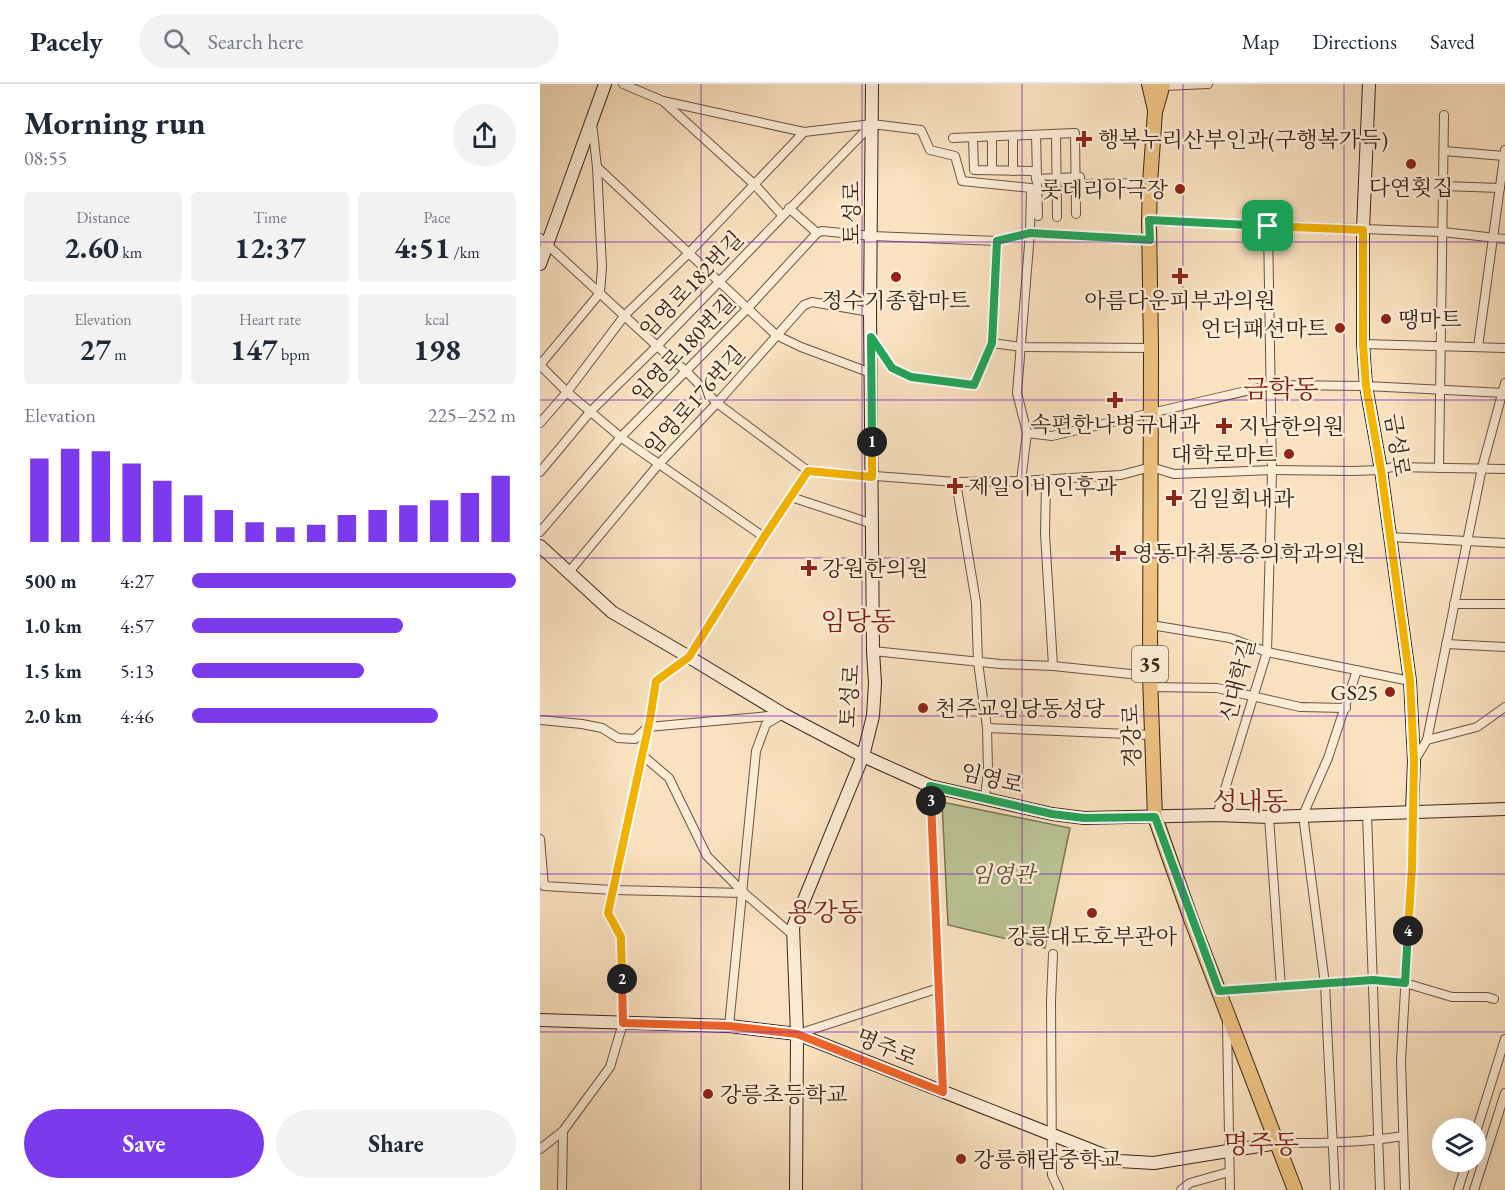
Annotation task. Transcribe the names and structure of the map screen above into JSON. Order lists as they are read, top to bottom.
{
  "streets": {
    "main road": ["35", "경강로"],
    "street": [
      "토성로",
      "임영로182번길",
      "임영로180번길",
      "임영로176번길",
      "금성로",
      "신대학길",
      "임영로",
      "명주로"
    ]
  },
  "crossings": [
    ["토성로", "임영로182번길"],
    ["토성로", "임영로176번길"],
    ["토성로", "임영로"],
    ["토성로", "명주로"],
    ["임영로176번길", "임영로"],
    ["금성로", "임영로"],
    ["신대학길", "임영로"],
    ["경강로", "임영로"],
    ["경강로", "명주로"]
  ],
  "districts": [
    "금학동",
    "임당동",
    "성내동",
    "용강동",
    "명주동"
  ],
  "parks": ["임영관"],
  "places": {
    "health": [
      "행복누리산부인과(구행복가득)",
      "아름다운피부과의원",
      "속편한나병규내과",
      "지남한의원",
      "제일이비인후과",
      "김일회내과",
      "영동마취통증의학과의원",
      "강원한의원"
    ],
    "other": [
      "다연횟집",
      "롯데리아극장",
      "정수기종합마트",
      "땡마트",
      "언더패션마트",
      "대학로마트",
      "GS25",
      "천주교임당동성당",
      "강릉대도호부관아",
      "강릉초등학교",
      "강릉해람중학교"
    ]
  },
  "page": {
    "header": "Pacely",
    "search": "Search here",
    "nav": ["Map", "Directions", "Saved"],
    "heading": ["Morning run", "08:55"],
    "stats": [
      ["Distance", "2.60 km"],
      ["Time", "12:37"],
      ["Pace", "4:51 /km"],
      ["Elevation", "27 m"],
      ["Heart rate", "147 bpm"],
      ["kcal", "198"]
    ],
    "chart": ["Elevation", "225–252 m"],
    "pins": [
      "1",
      "3",
      "4",
      "2"
    ],
    "list": [
      {
        "name": "500 m",
        "note": "4:27"
      },
      {
        "name": "1.0 km",
        "note": "4:57"
      },
      {
        "name": "1.5 km",
        "note": "5:13"
      },
      {
        "name": "2.0 km",
        "note": "4:46"
      }
    ],
    "buttons": ["Save", "Share"]
  }
}
